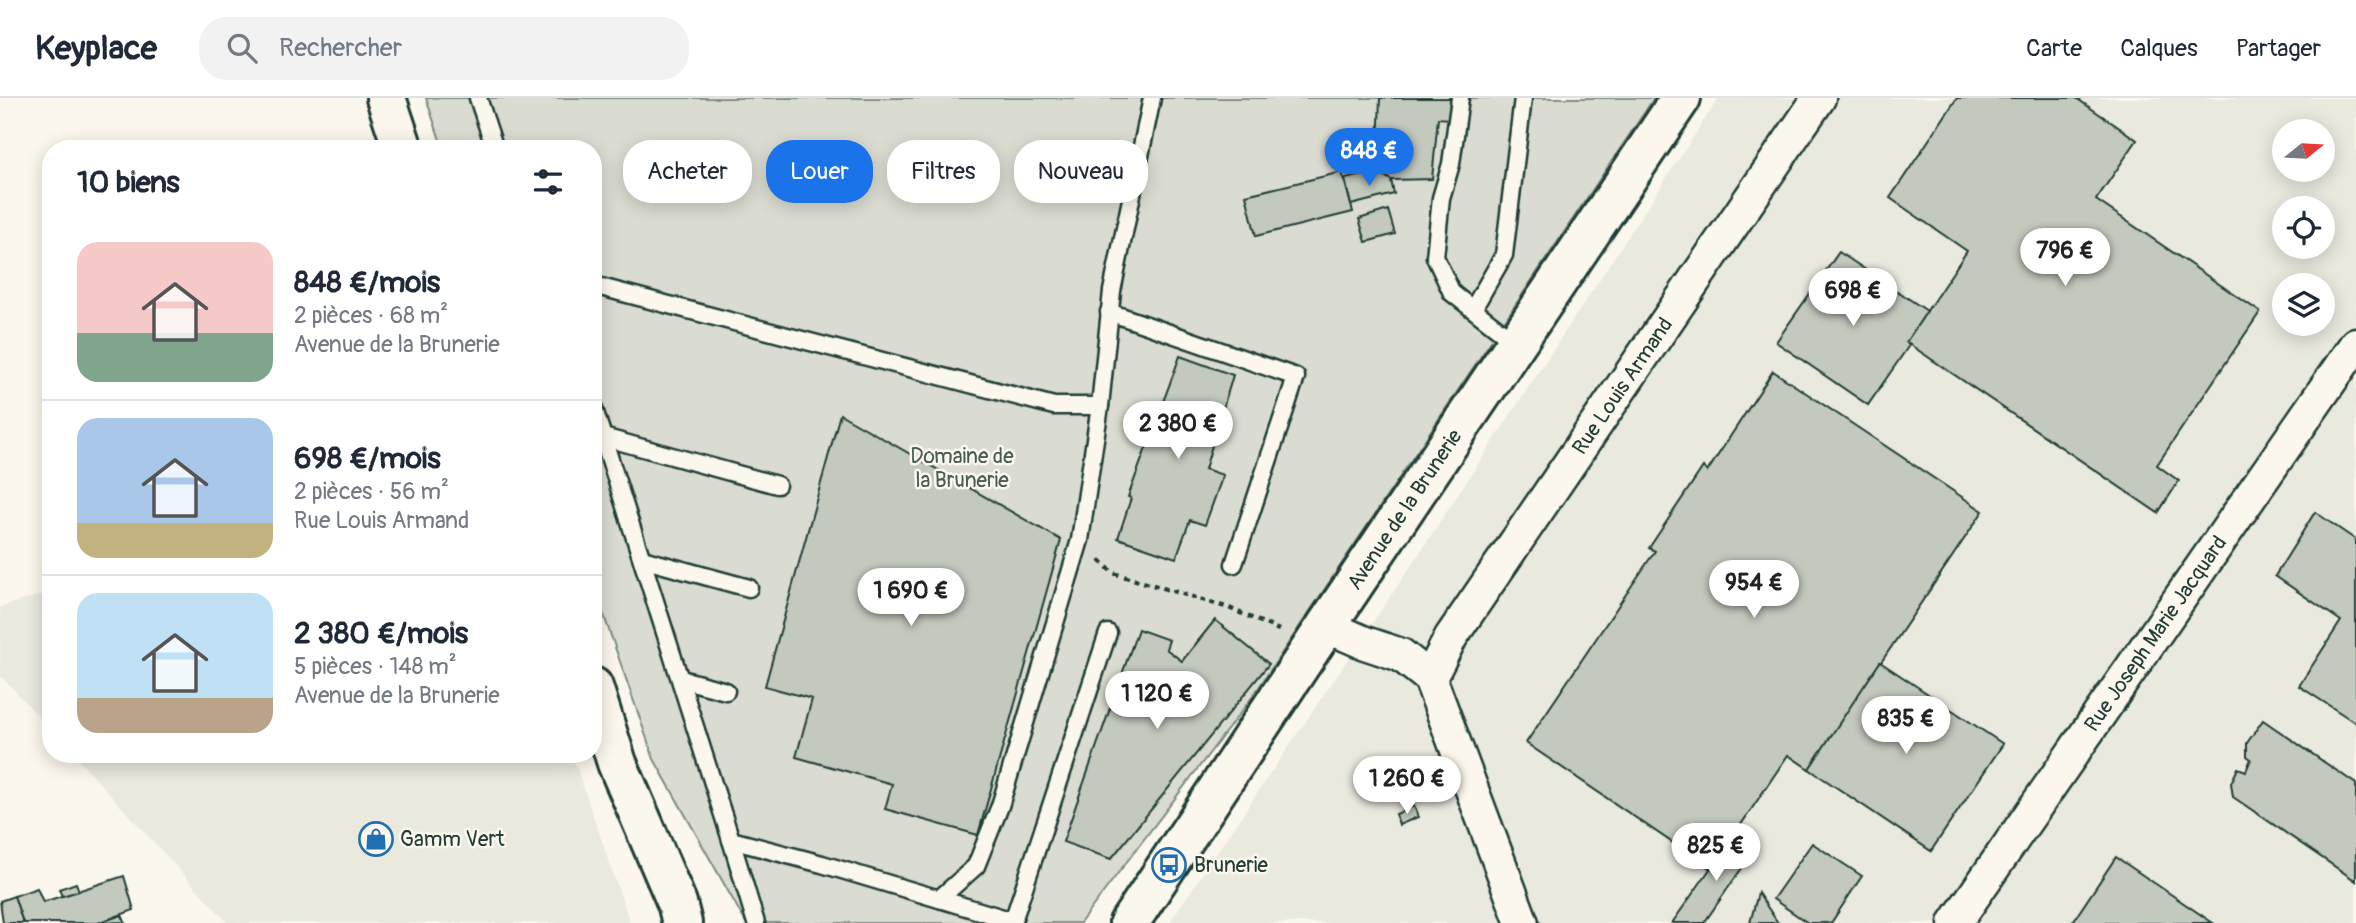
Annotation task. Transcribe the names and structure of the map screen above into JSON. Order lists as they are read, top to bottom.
{
  "streets": {
    "main road": ["Avenue de la Brunerie"],
    "street": ["Rue Louis Armand", "Rue Joseph Marie Jacquard"]
  },
  "parks": ["Domaine de la Brunerie"],
  "places": {
    "shop": ["Gamm Vert"],
    "bus stop": ["Brunerie"]
  },
  "north": "right",
  "page": {
    "header": "Keyplace",
    "search": "Rechercher",
    "nav": ["Carte", "Calques", "Partager"],
    "price": [
      "848 €",
      "796 €",
      "698 €",
      "2 380 €",
      "954 €",
      "1 690 €",
      "1 120 €",
      "835 €",
      "1 260 €",
      "825 €"
    ],
    "chip": [
      "Acheter",
      "Louer",
      "Filtres",
      "Nouveau"
    ],
    "heading": "10 biens",
    "list": [
      {
        "name": "848 €/mois",
        "note": "2 pièces · 68 m² · Avenue de la Brunerie"
      },
      {
        "name": "698 €/mois",
        "note": "2 pièces · 56 m² · Rue Louis Armand"
      },
      {
        "name": "2 380 €/mois",
        "note": "5 pièces · 148 m² · Avenue de la Brunerie"
      }
    ]
  }
}
